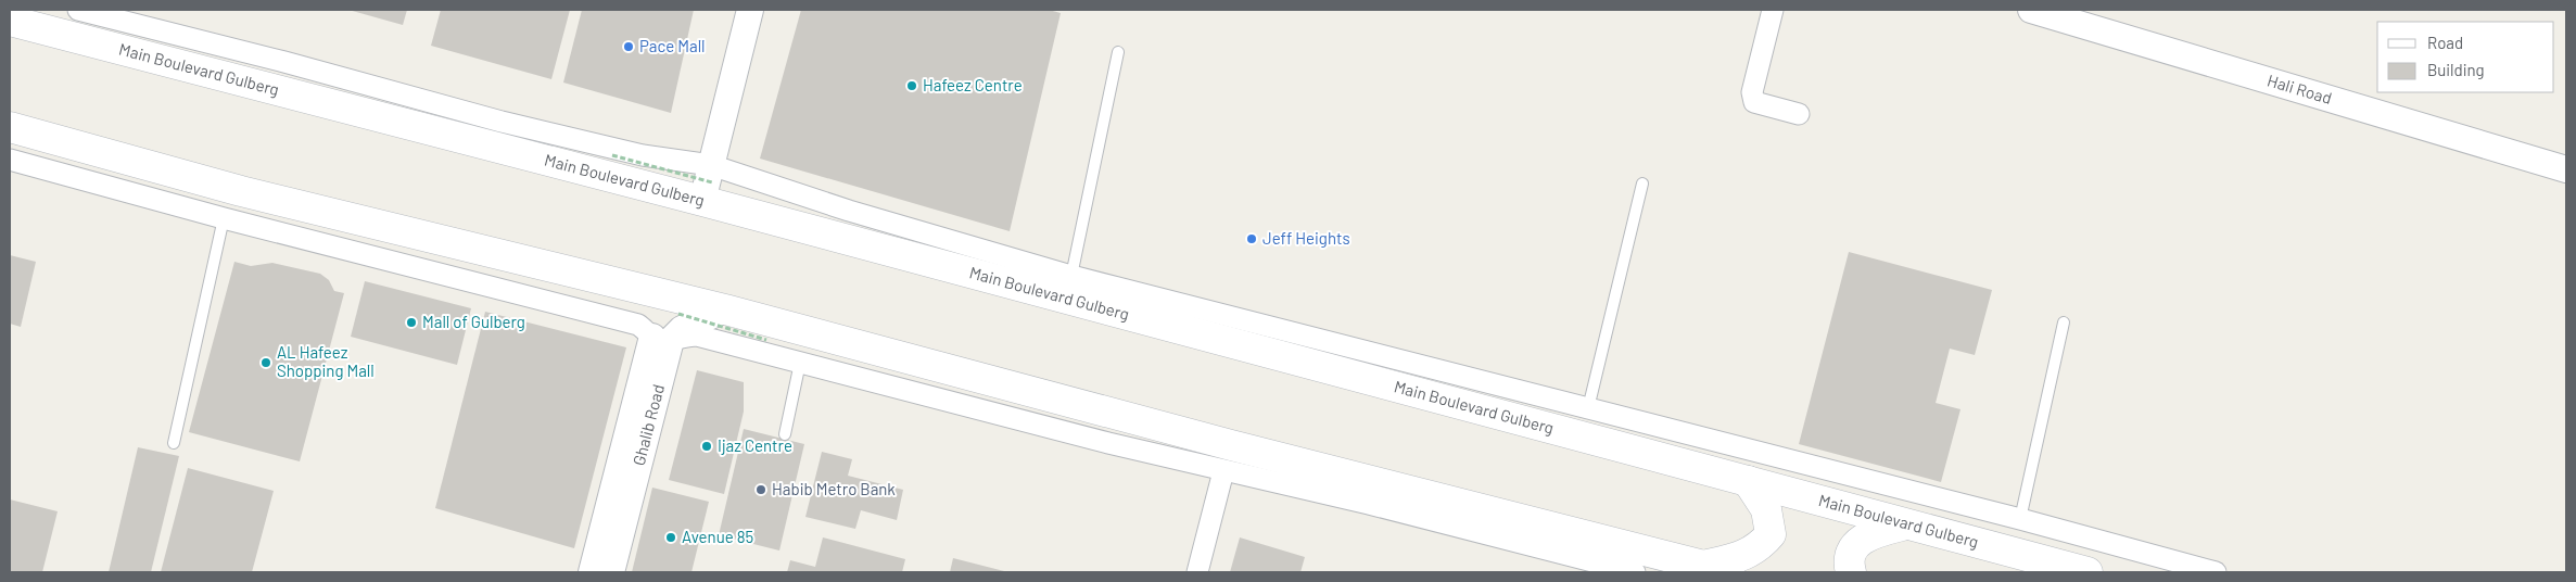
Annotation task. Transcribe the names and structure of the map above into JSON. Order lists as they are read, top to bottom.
{
  "streets": {
    "main road": ["Main Boulevard Gulberg"],
    "street": ["Hali Road", "Ghalib Road"]
  },
  "places": [
    "Pace Mall",
    "Hafeez Centre",
    "Jeff Heights",
    "Mall of Gulberg",
    "AL Hafeez Shopping Mall",
    "Ijaz Centre",
    "Habib Metro Bank",
    "Avenue 85"
  ],
  "legend": ["Road", "Building"]
}
